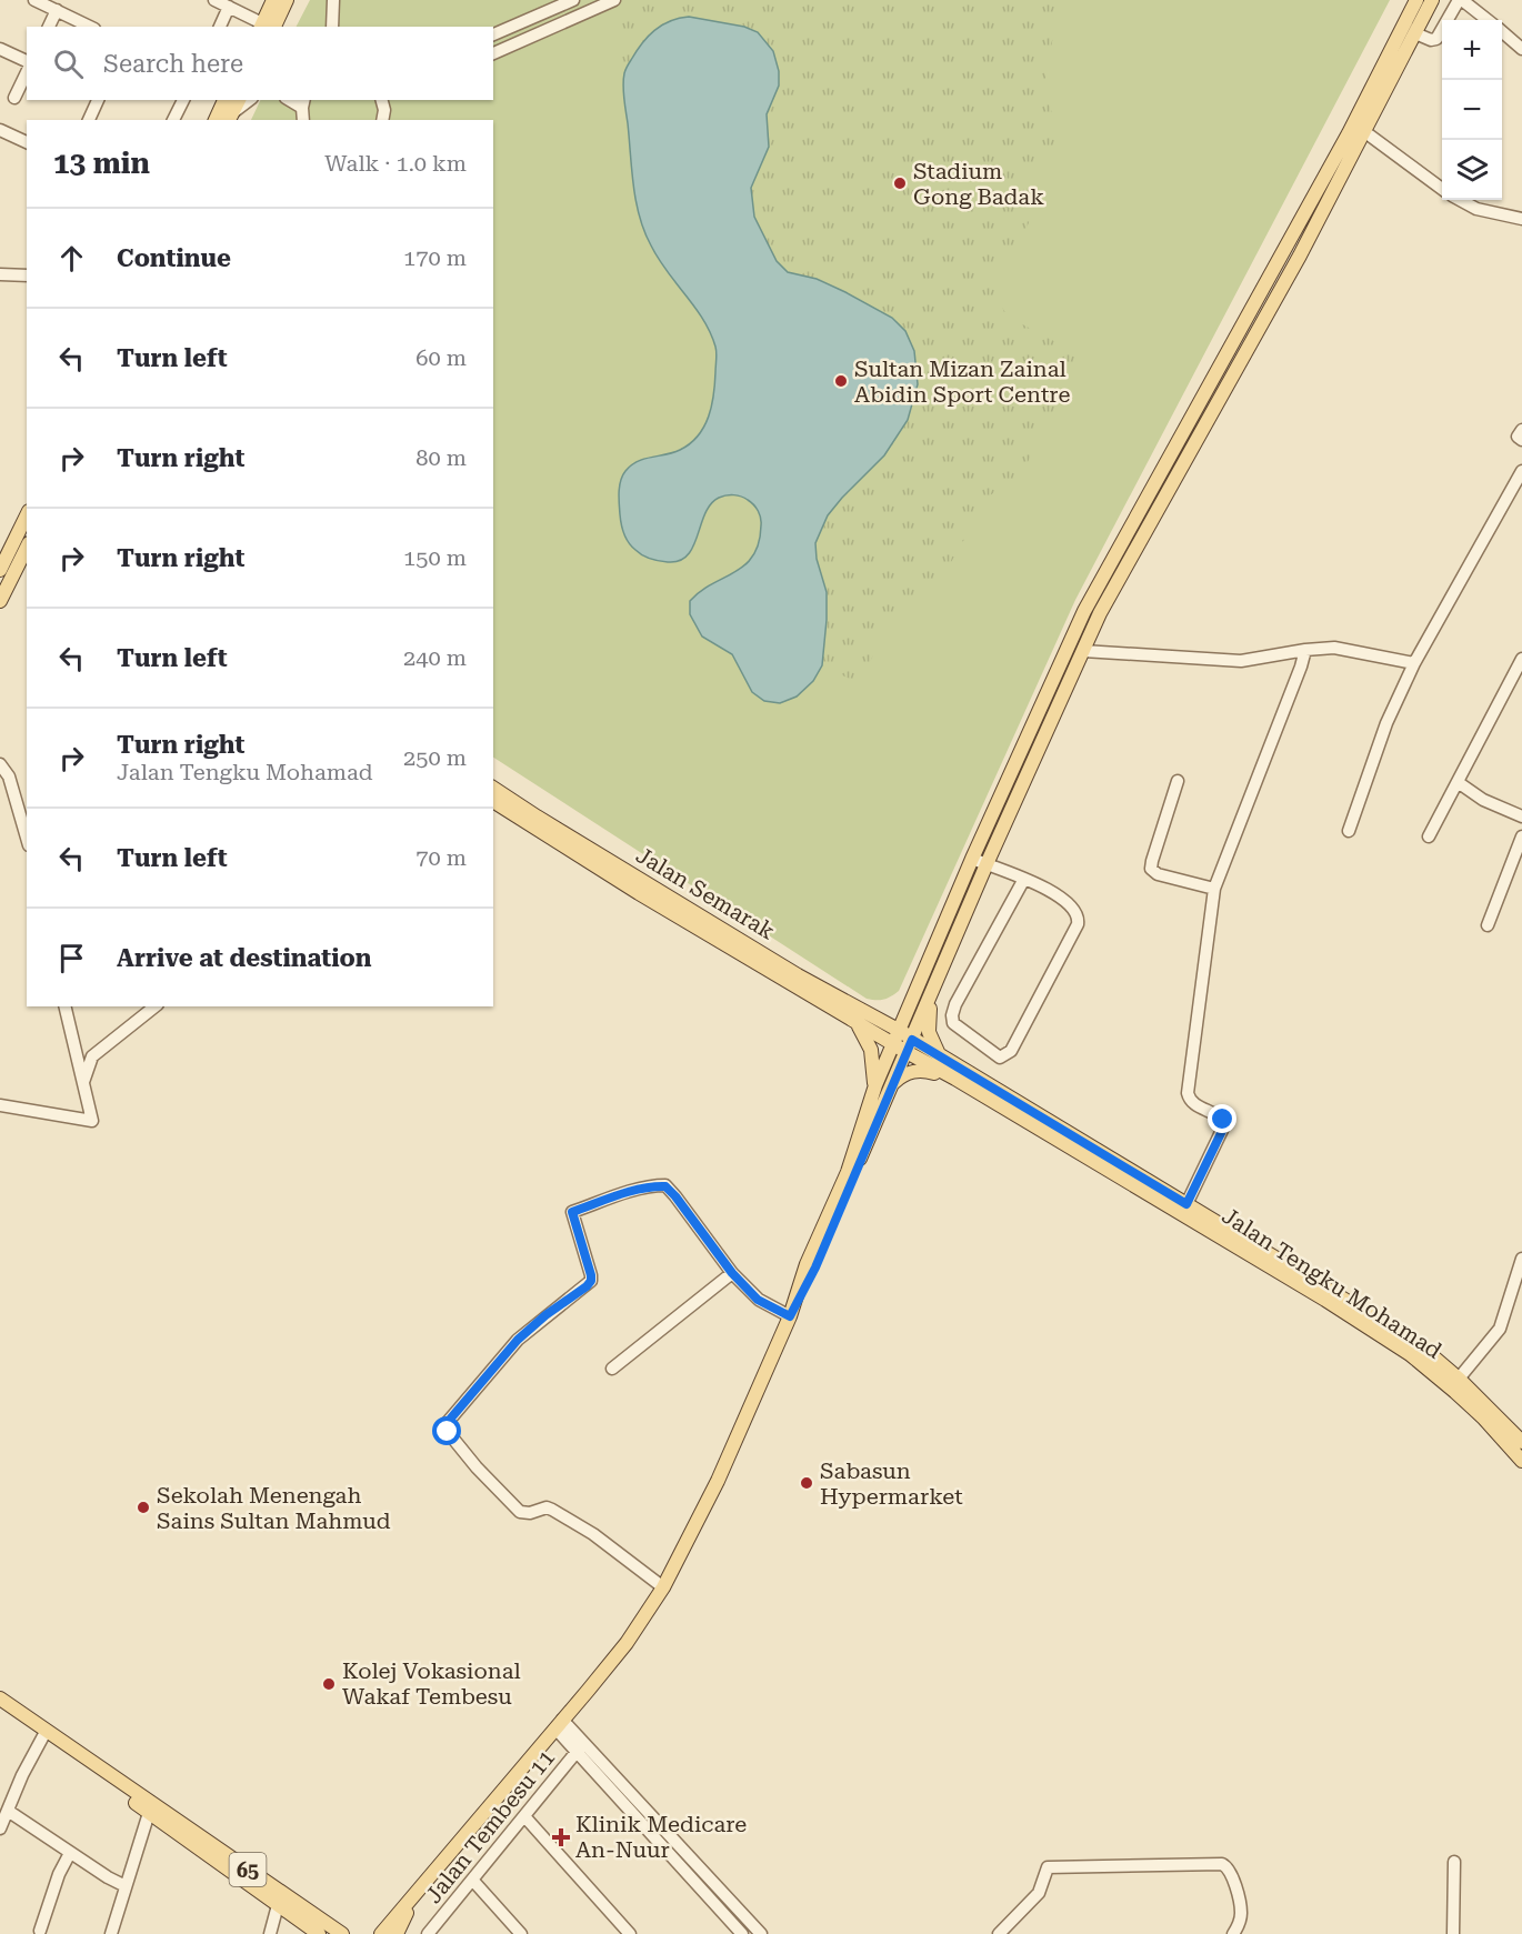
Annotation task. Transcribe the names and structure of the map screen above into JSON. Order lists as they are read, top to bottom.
{
  "streets": {
    "main road": ["Jalan Semarak", "Jalan Tengku Mohamad", "65"],
    "street": ["Jalan Tembesu 11"]
  },
  "crossings": [
    ["Jalan Semarak", "Jalan Tengku Mohamad"]
  ],
  "places": {
    "other": [
      "Stadium Gong Badak",
      "Sultan Mizan Zainal Abidin Sport Centre",
      "Sabasun Hypermarket",
      "Sekolah Menengah Sains Sultan Mahmud",
      "Kolej Vokasional Wakaf Tembesu"
    ],
    "health": ["Klinik Medicare An-Nuur"]
  },
  "page": {
    "map_buttons": ["+", "−"],
    "search": "Search here",
    "heading": ["13 min", "Walk · 1.0 km"],
    "list": [
      ["Continue", "170 m"],
      ["Turn left", "60 m"],
      ["Turn right", "80 m"],
      ["Turn right", "150 m"],
      ["Turn left", "240 m"],
      ["Turn right", "Jalan Tengku Mohamad", "250 m"],
      ["Turn left", "70 m"],
      "Arrive at destination"
    ]
  }
}
